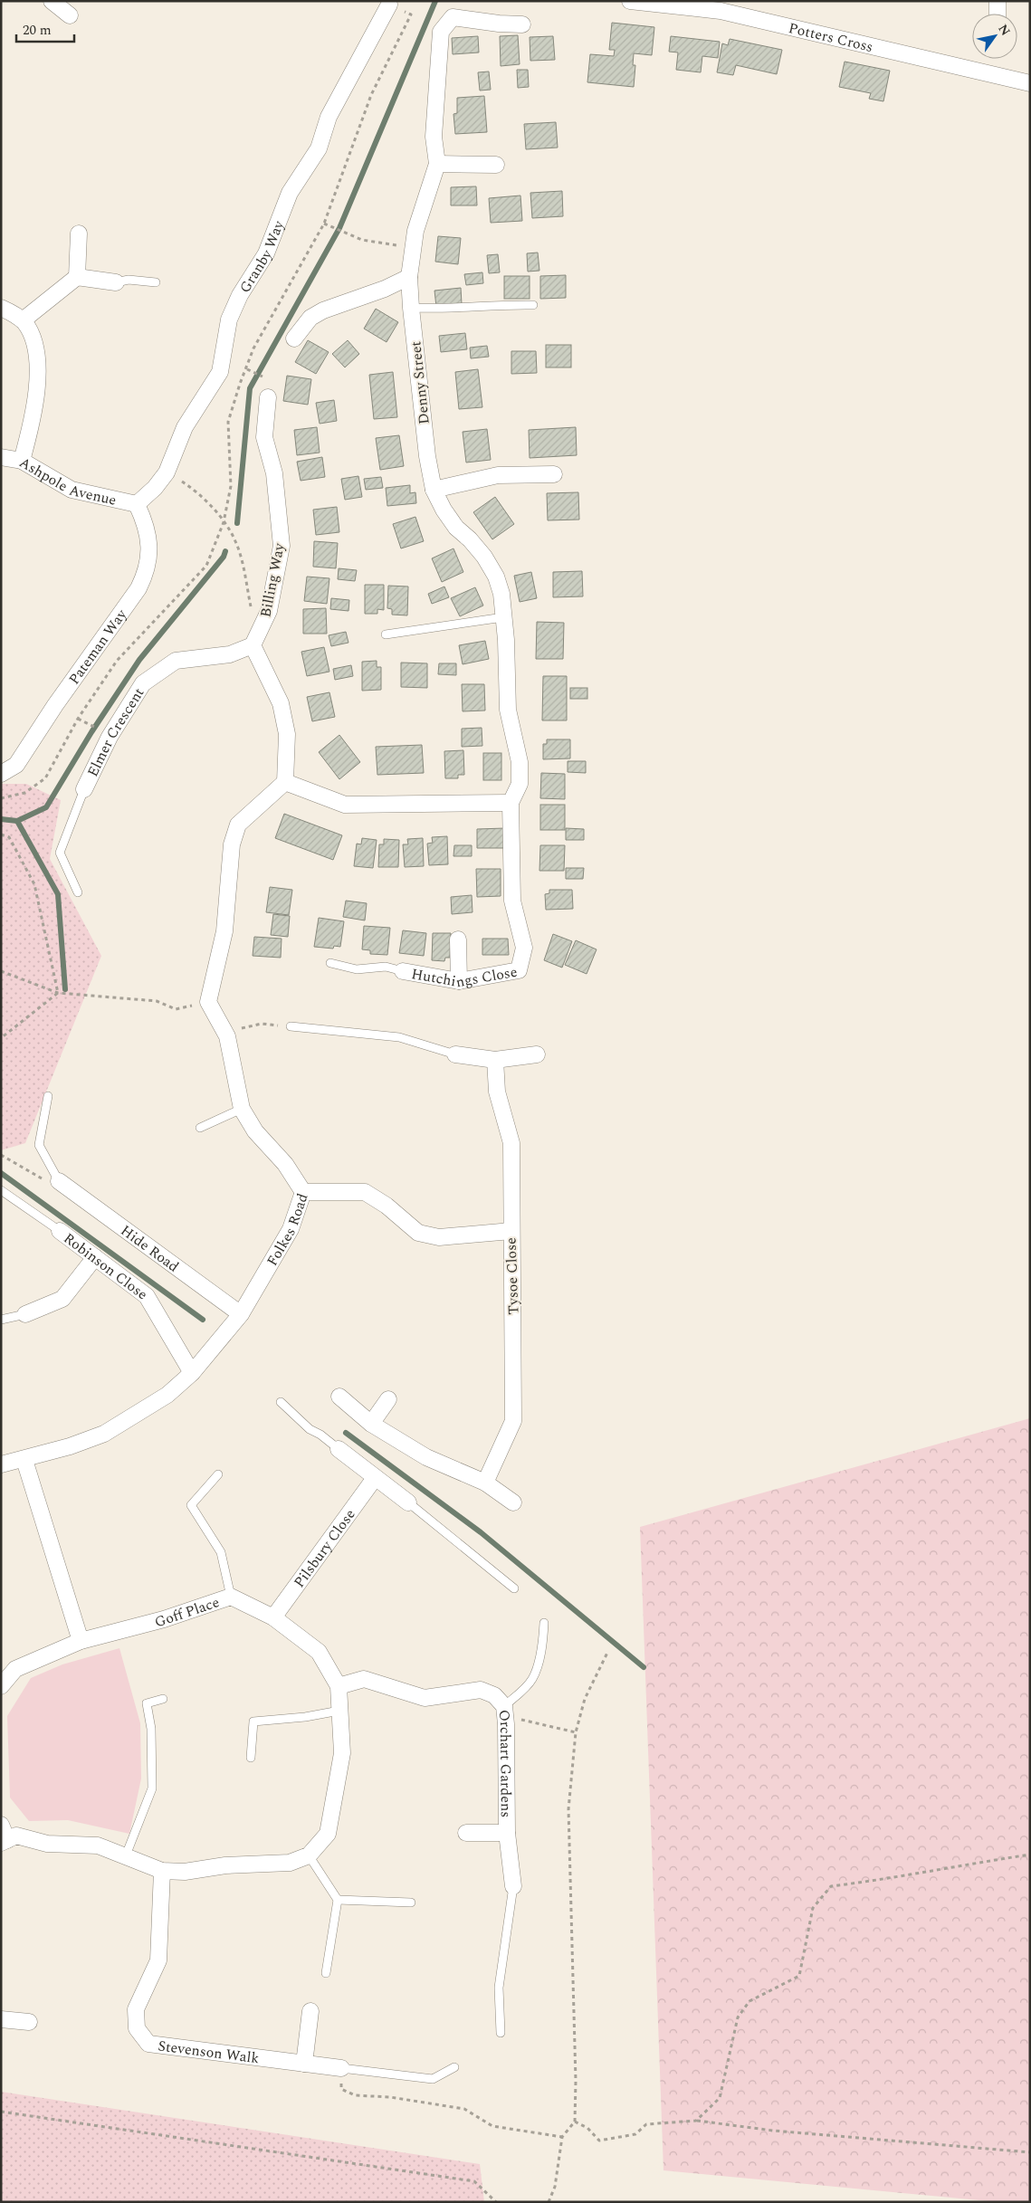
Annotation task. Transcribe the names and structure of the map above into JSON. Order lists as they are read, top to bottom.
{
  "streets": {
    "street": [
      "Potters Cross",
      "Granby Way",
      "Denny Street",
      "Ashpole Avenue",
      "Billing Way",
      "Pateman Way",
      "Elmer Crescent",
      "Hutchings Close",
      "Folkes Road",
      "Hide Road",
      "Robinson Close",
      "Tysoe Close",
      "Pilsbury Close",
      "Goff Place",
      "Orchart Gardens",
      "Stevenson Walk"
    ]
  },
  "crossings": [
    ["Granby Way", "Ashpole Avenue"],
    ["Granby Way", "Pateman Way"],
    ["Denny Street", "Hutchings Close"],
    ["Ashpole Avenue", "Pateman Way"],
    ["Billing Way", "Elmer Crescent"],
    ["Folkes Road", "Hide Road"],
    ["Folkes Road", "Robinson Close"],
    ["Folkes Road", "Tysoe Close"],
    ["Pilsbury Close", "Goff Place"],
    ["Goff Place", "Orchart Gardens"]
  ],
  "scale_bar": "20 m",
  "north": "top right"
}
